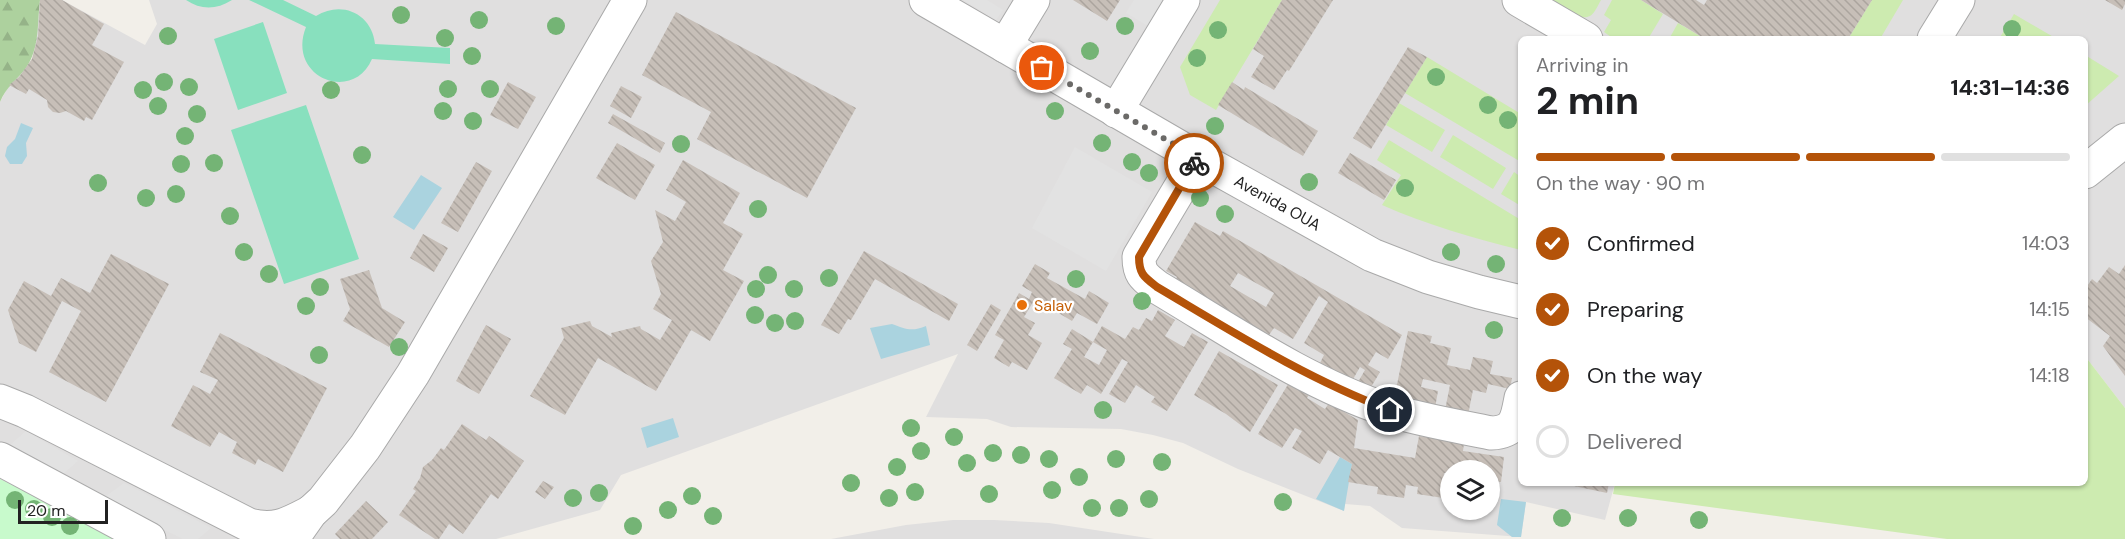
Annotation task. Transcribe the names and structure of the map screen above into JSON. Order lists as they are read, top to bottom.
{
  "streets": {
    "street": ["Avenida OUA"]
  },
  "places": ["Salav"],
  "scale_bar": "20 m",
  "page": {
    "heading": ["2 min", "Arriving in", "14:31–14:36"],
    "bar": "On the way · 90 m",
    "list": [
      ["Confirmed", "14:03"],
      ["Preparing", "14:15"],
      ["On the way", "14:18"],
      "Delivered"
    ],
    "scale": "20 m"
  }
}
